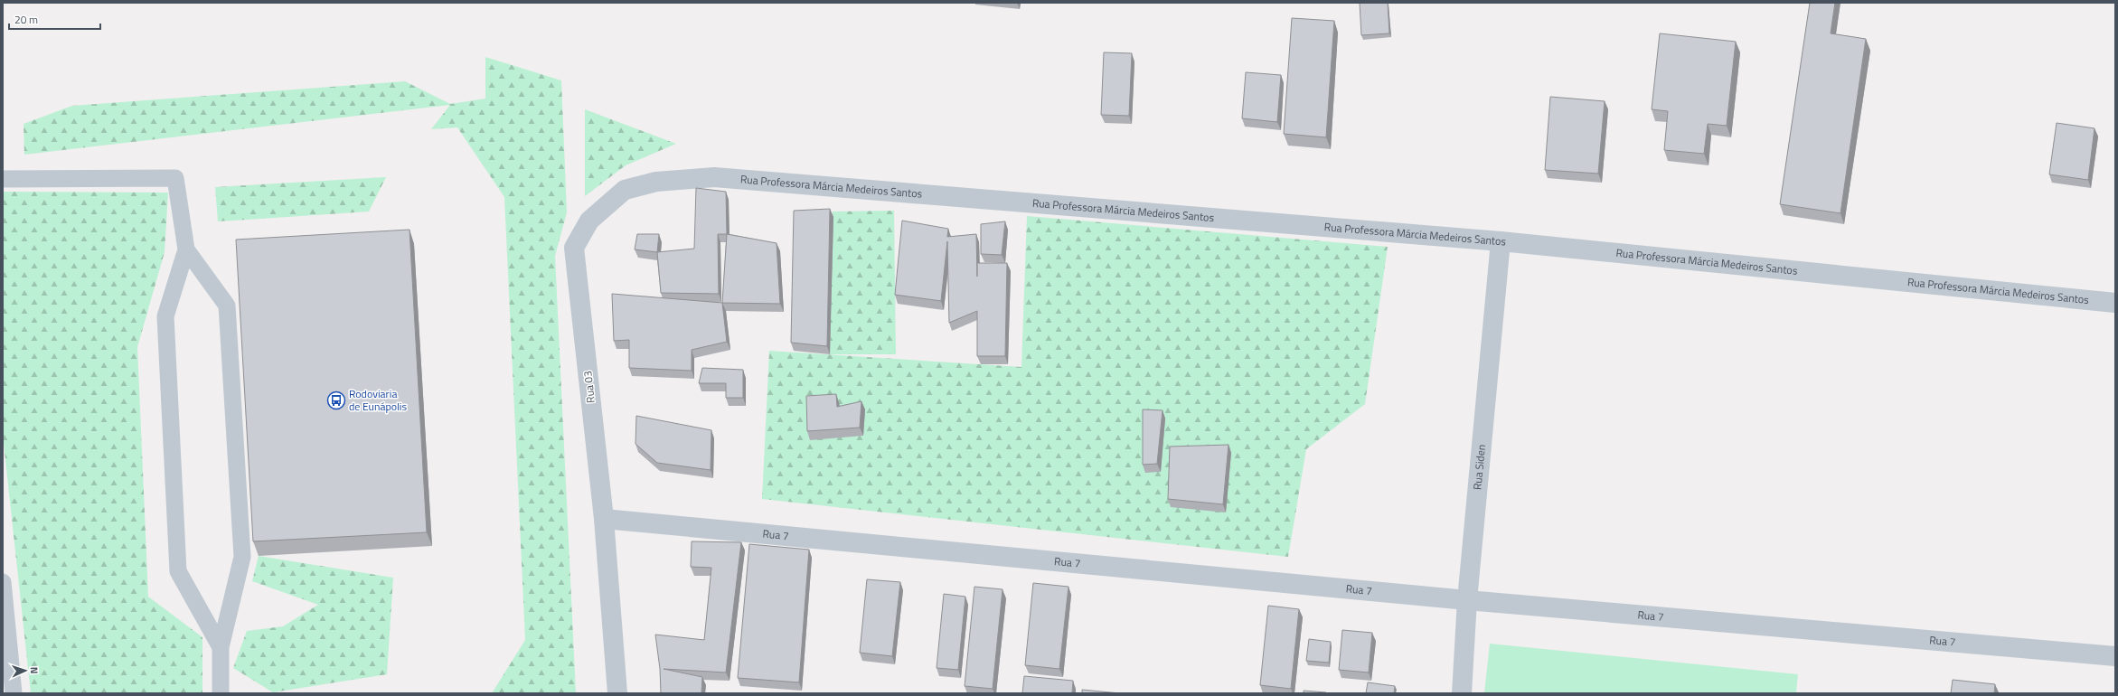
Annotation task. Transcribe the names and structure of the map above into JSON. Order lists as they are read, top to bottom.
{
  "streets": {
    "street": [
      "Rua Professora Márcia Medeiros Santos",
      "Rua 03",
      "Rua Siden",
      "Rua 7"
    ]
  },
  "crossings": [
    ["Rua Professora Márcia Medeiros Santos", "Rua 03"],
    ["Rua Professora Márcia Medeiros Santos", "Rua Siden"],
    ["Rua 03", "Rua 7"],
    ["Rua Siden", "Rua 7"]
  ],
  "places": {
    "bus stop": ["Rodoviaria de Eunápolis"]
  },
  "scale_bar": "20 m",
  "north": "right"
}
